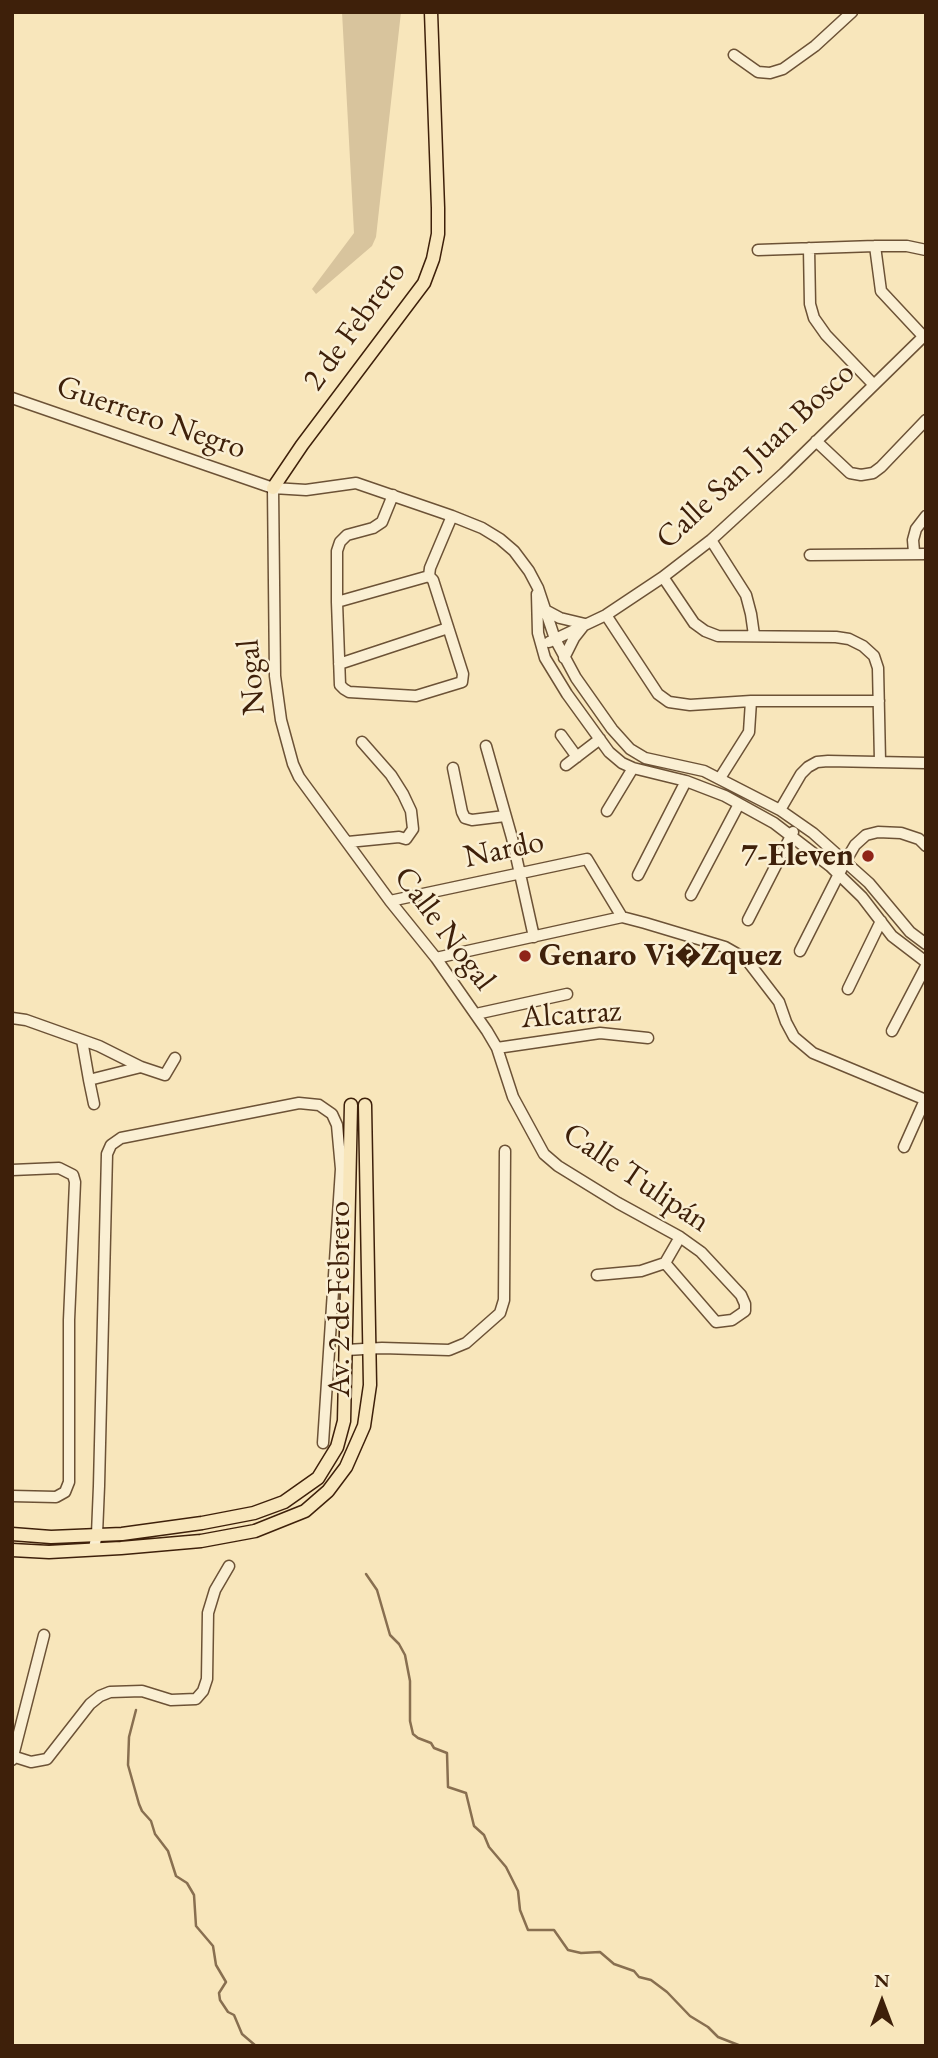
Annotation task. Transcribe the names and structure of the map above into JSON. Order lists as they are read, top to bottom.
{
  "streets": {
    "main road": ["2 de Febrero", "Av. 2 de Febrero"],
    "street": [
      "Guerrero Negro",
      "Calle San Juan Bosco",
      "Nogal",
      "Nardo",
      "Calle Nogal",
      "Alcatraz",
      "Calle Tulipán"
    ]
  },
  "crossings": [
    ["2 de Febrero", "Guerrero Negro"],
    ["2 de Febrero", "Nogal"],
    ["Guerrero Negro", "Nogal"],
    ["Nogal", "Calle Nogal"],
    ["Nardo", "Calle Nogal"],
    ["Calle Nogal", "Alcatraz"],
    ["Calle Nogal", "Calle Tulipán"],
    ["Alcatraz", "Calle Tulipán"]
  ],
  "places": ["7-Eleven", "Genaro Vi�Zquez"],
  "north": "top"
}
